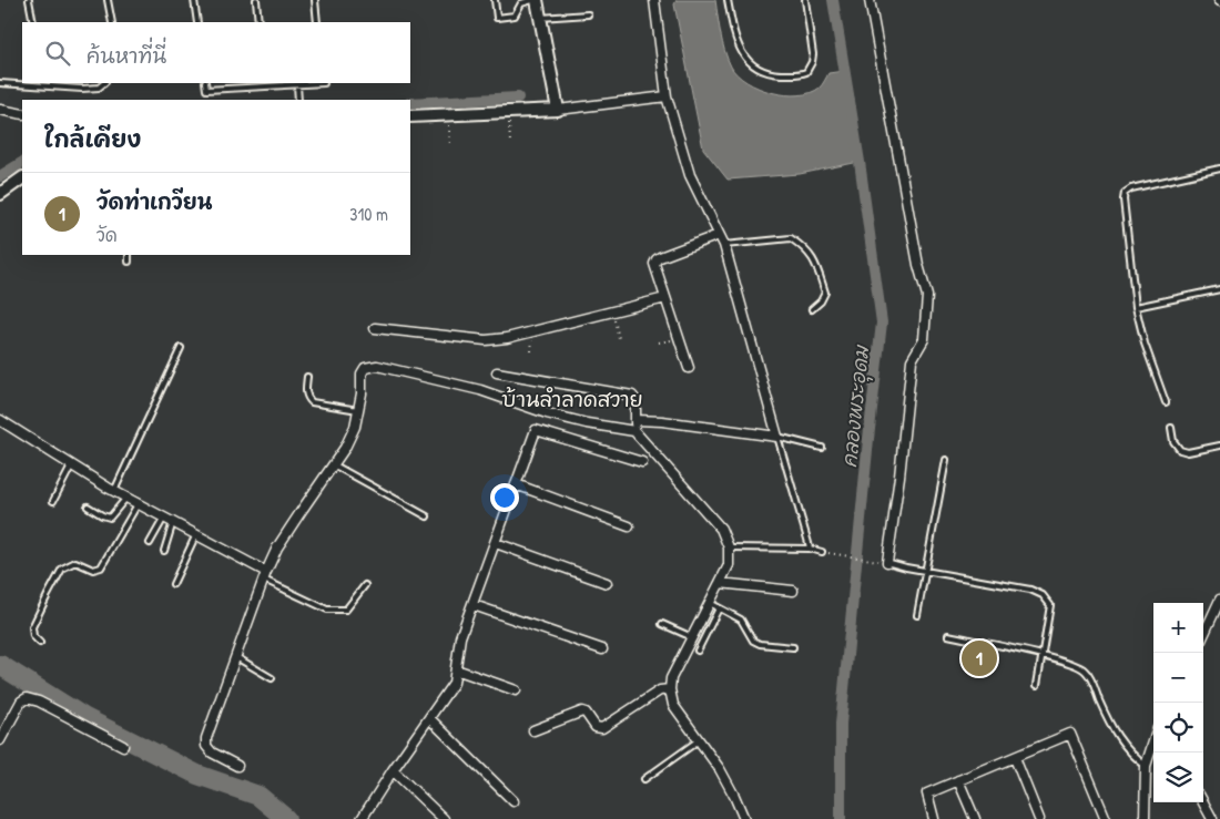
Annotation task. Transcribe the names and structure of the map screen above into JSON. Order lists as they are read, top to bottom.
{
  "districts": ["บ้านลำลาดสวาย"],
  "water": ["คลองพระอุดม"],
  "page": {
    "search": "ค้นหาที่นี่",
    "heading": "ใกล้เคียง",
    "list": [
      {
        "mark": "1",
        "name": "วัดท่าเกวียน",
        "note": "วัด",
        "value": "310 m"
      }
    ],
    "map_buttons": ["+", "−"],
    "pins": "1"
  }
}
